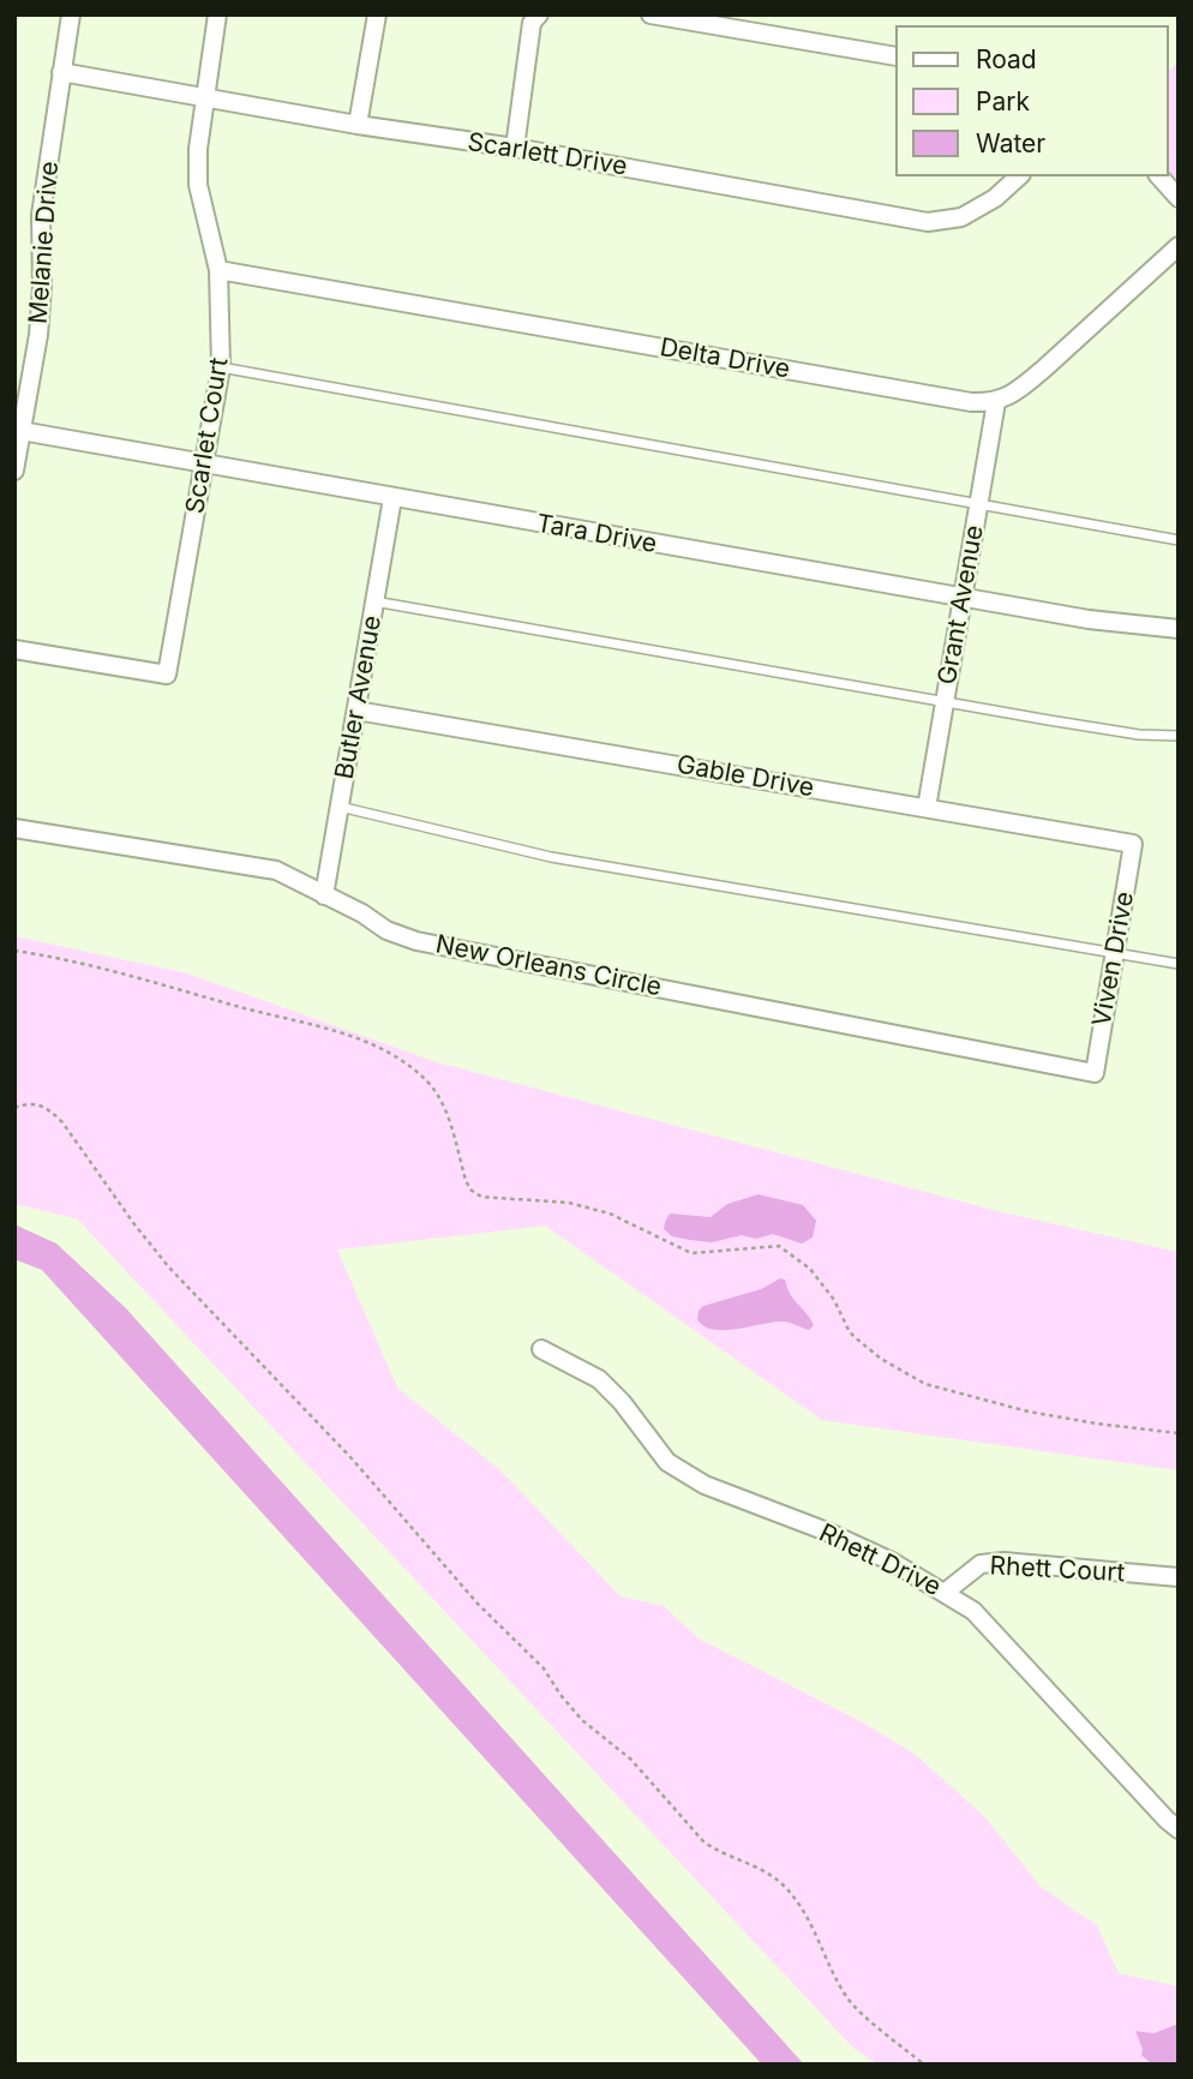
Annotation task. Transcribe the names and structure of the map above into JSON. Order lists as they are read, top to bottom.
{
  "streets": {
    "street": [
      "Scarlett Drive",
      "Melanie Drive",
      "Delta Drive",
      "Scarlet Court",
      "Tara Drive",
      "Grant Avenue",
      "Butler Avenue",
      "Gable Drive",
      "Viven Drive",
      "New Orleans Circle",
      "Rhett Drive",
      "Rhett Court"
    ]
  },
  "crossings": [
    ["Scarlett Drive", "Melanie Drive"],
    ["Scarlett Drive", "Scarlet Court"],
    ["Melanie Drive", "Tara Drive"],
    ["Delta Drive", "Scarlet Court"],
    ["Delta Drive", "Grant Avenue"],
    ["Scarlet Court", "Tara Drive"],
    ["Tara Drive", "Grant Avenue"],
    ["Tara Drive", "Butler Avenue"],
    ["Grant Avenue", "Gable Drive"],
    ["Butler Avenue", "Gable Drive"],
    ["Butler Avenue", "New Orleans Circle"],
    ["Gable Drive", "Viven Drive"],
    ["Viven Drive", "New Orleans Circle"],
    ["Rhett Drive", "Rhett Court"]
  ],
  "legend": ["Road", "Park", "Water"]
}
